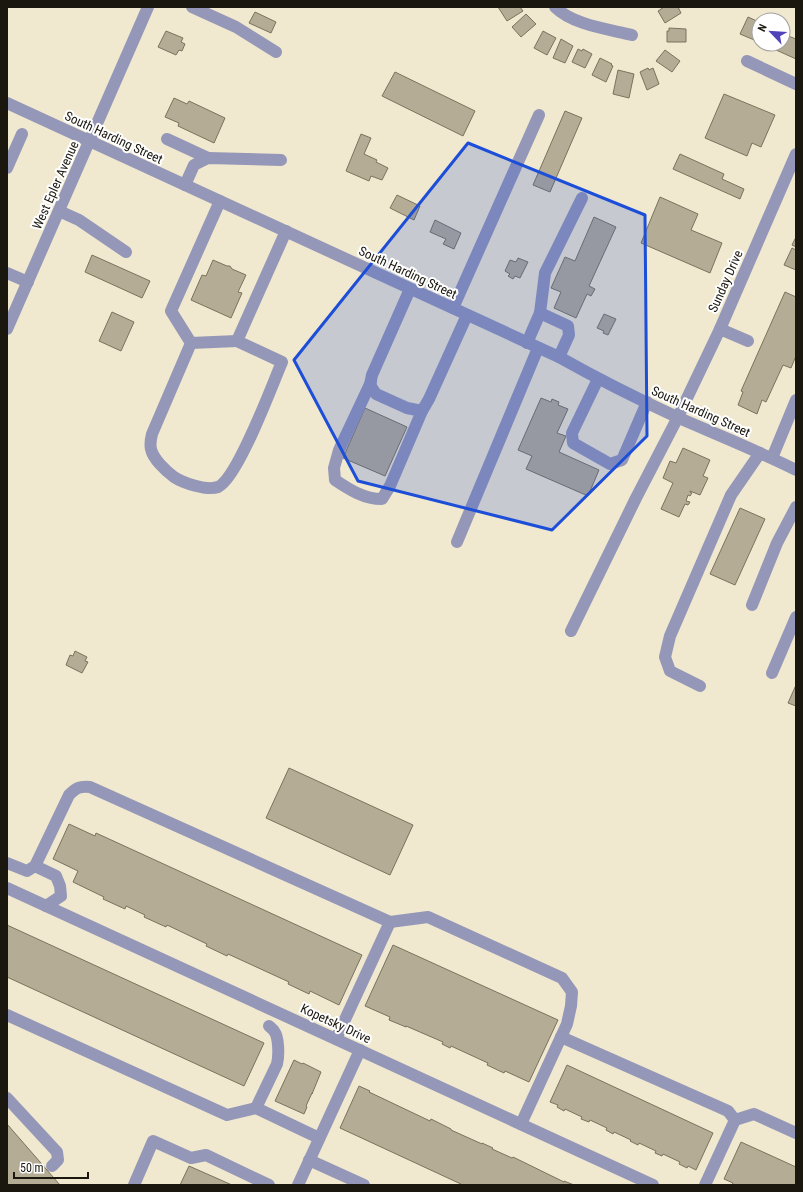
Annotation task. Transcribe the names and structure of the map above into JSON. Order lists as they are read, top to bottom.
{
  "streets": {
    "street": [
      "South Harding Street",
      "West Epler Avenue",
      "Sunday Drive",
      "Kopetsky Drive"
    ]
  },
  "crossings": [
    ["South Harding Street", "West Epler Avenue"],
    ["South Harding Street", "Sunday Drive"]
  ],
  "scale_bar": "50 m",
  "north": "top left"
}
